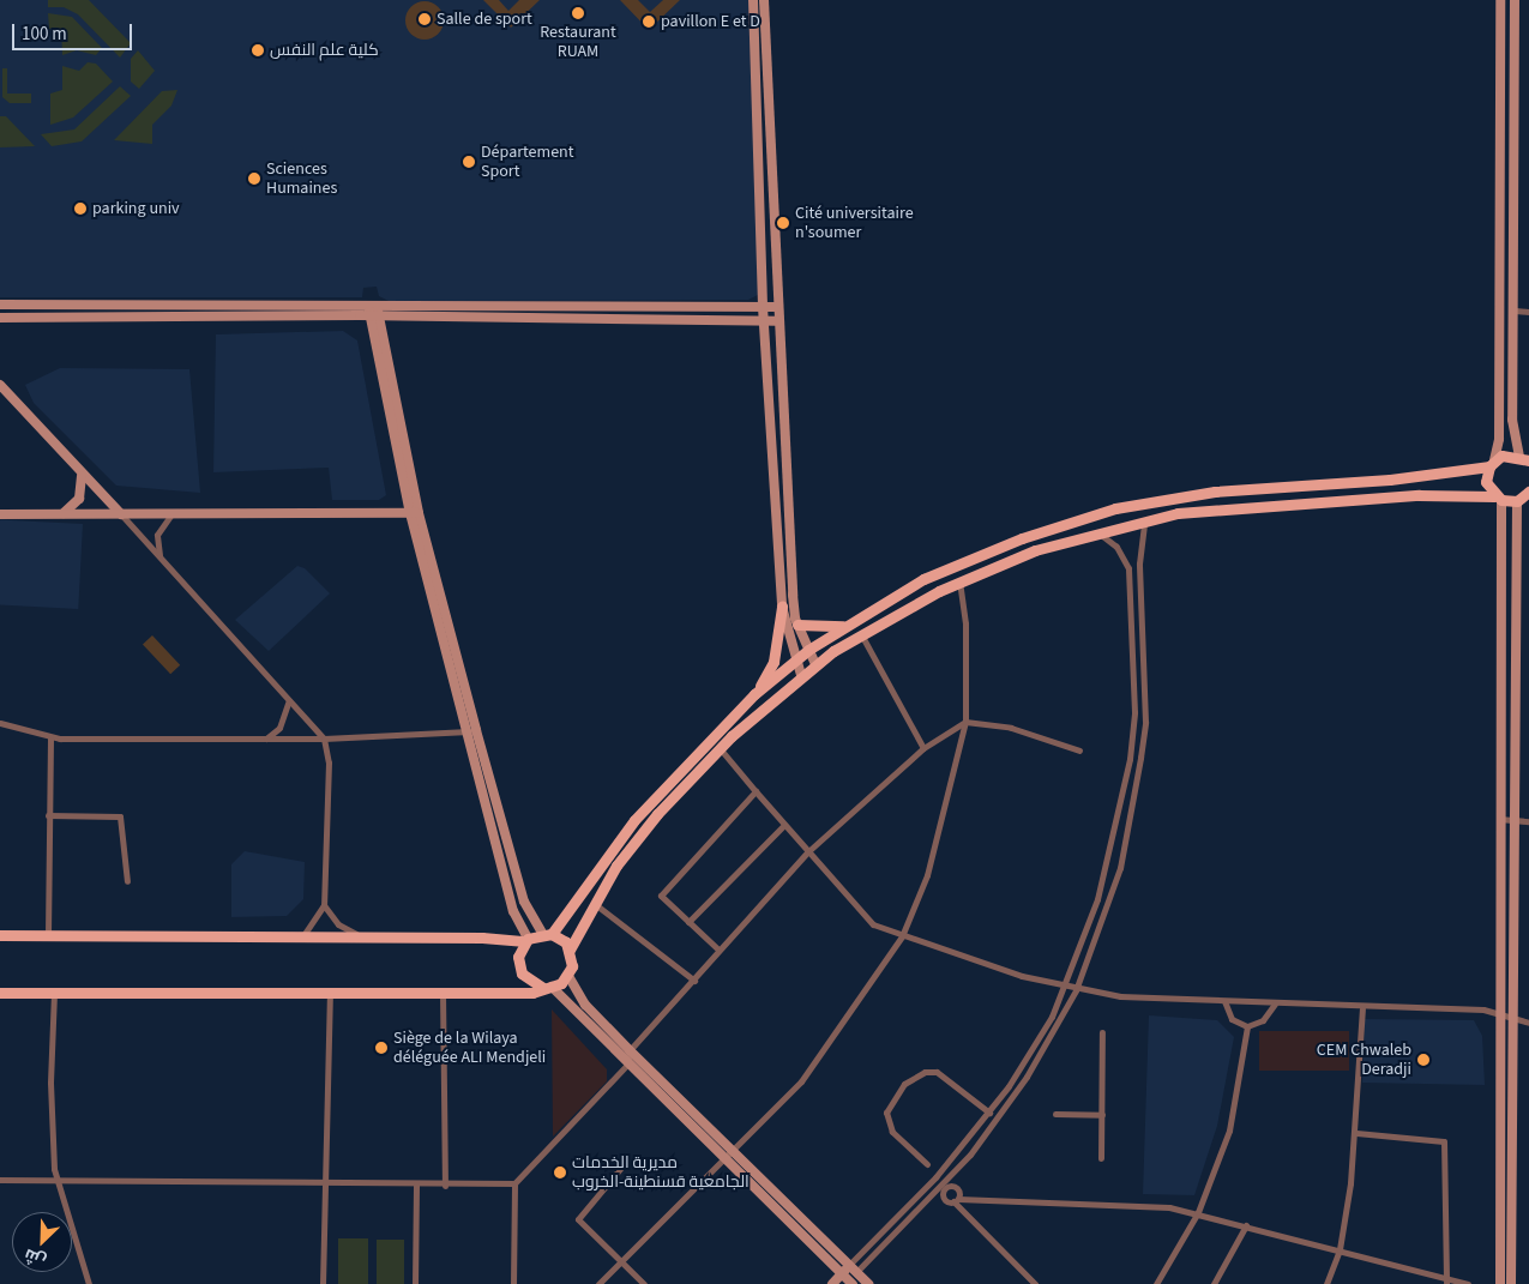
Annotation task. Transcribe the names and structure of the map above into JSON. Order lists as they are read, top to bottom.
{
  "places": [
    "Restaurant RUAM",
    "Salle de sport",
    "pavillon E et D",
    "كلية علم النفس",
    "Département Sport",
    "Sciences Humaines",
    "parking univ",
    "Cité universitaire n'soumer",
    "Siège de la Wilaya déléguée ALI Mendjeli",
    "CEM Chwaleb Deradji",
    "مديرية الخدمات الجامعية قسنطينة-الخروب"
  ],
  "scale_bar": "100 m",
  "north": "bottom left"
}
